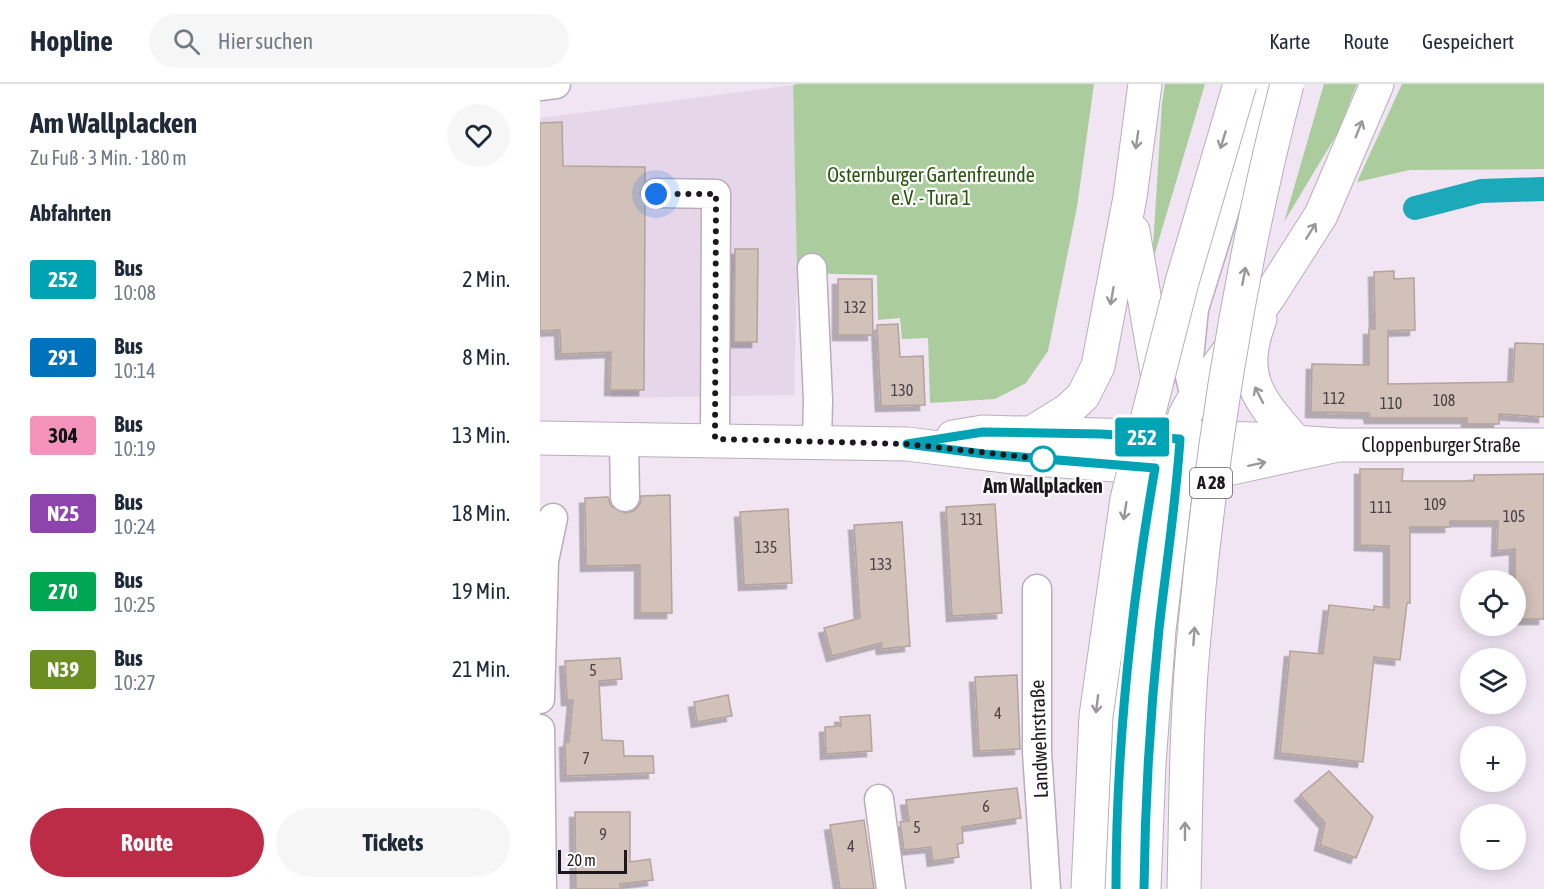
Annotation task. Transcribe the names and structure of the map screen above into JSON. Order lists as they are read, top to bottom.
{
  "streets": {
    "main road": ["Cloppenburger Straße", "A 28"],
    "street": ["Landwehrstraße"]
  },
  "parks": ["Osternburger Gartenfreunde e.V. - Tura 1"],
  "places": ["Am Wallplacken"],
  "lines": ["bus line 252"],
  "house_numbers": [
    "132",
    "130",
    "112",
    "108",
    "110",
    "109",
    "111",
    "105",
    "131",
    "135",
    "133",
    "5",
    "4",
    "7",
    "6",
    "5",
    "9",
    "4"
  ],
  "scale_bar": "20 m",
  "page": {
    "header": "Hopline",
    "search": "Hier suchen",
    "nav": ["Karte", "Route", "Gespeichert"],
    "heading": [
      ["Am Wallplacken", "Zu Fuß · 3 Min. · 180 m"],
      "Abfahrten"
    ],
    "on_map": "252",
    "list": [
      {
        "mark": "252",
        "name": "Bus",
        "note": "10:08",
        "value": "2 Min."
      },
      {
        "mark": "291",
        "name": "Bus",
        "note": "10:14",
        "value": "8 Min."
      },
      {
        "mark": "304",
        "name": "Bus",
        "note": "10:19",
        "value": "13 Min."
      },
      {
        "mark": "N25",
        "name": "Bus",
        "note": "10:24",
        "value": "18 Min."
      },
      {
        "mark": "270",
        "name": "Bus",
        "note": "10:25",
        "value": "19 Min."
      },
      {
        "mark": "N39",
        "name": "Bus",
        "note": "10:27",
        "value": "21 Min."
      }
    ],
    "map_buttons": ["+", "−"],
    "buttons": ["Route", "Tickets"],
    "scale": "20 m"
  }
}
